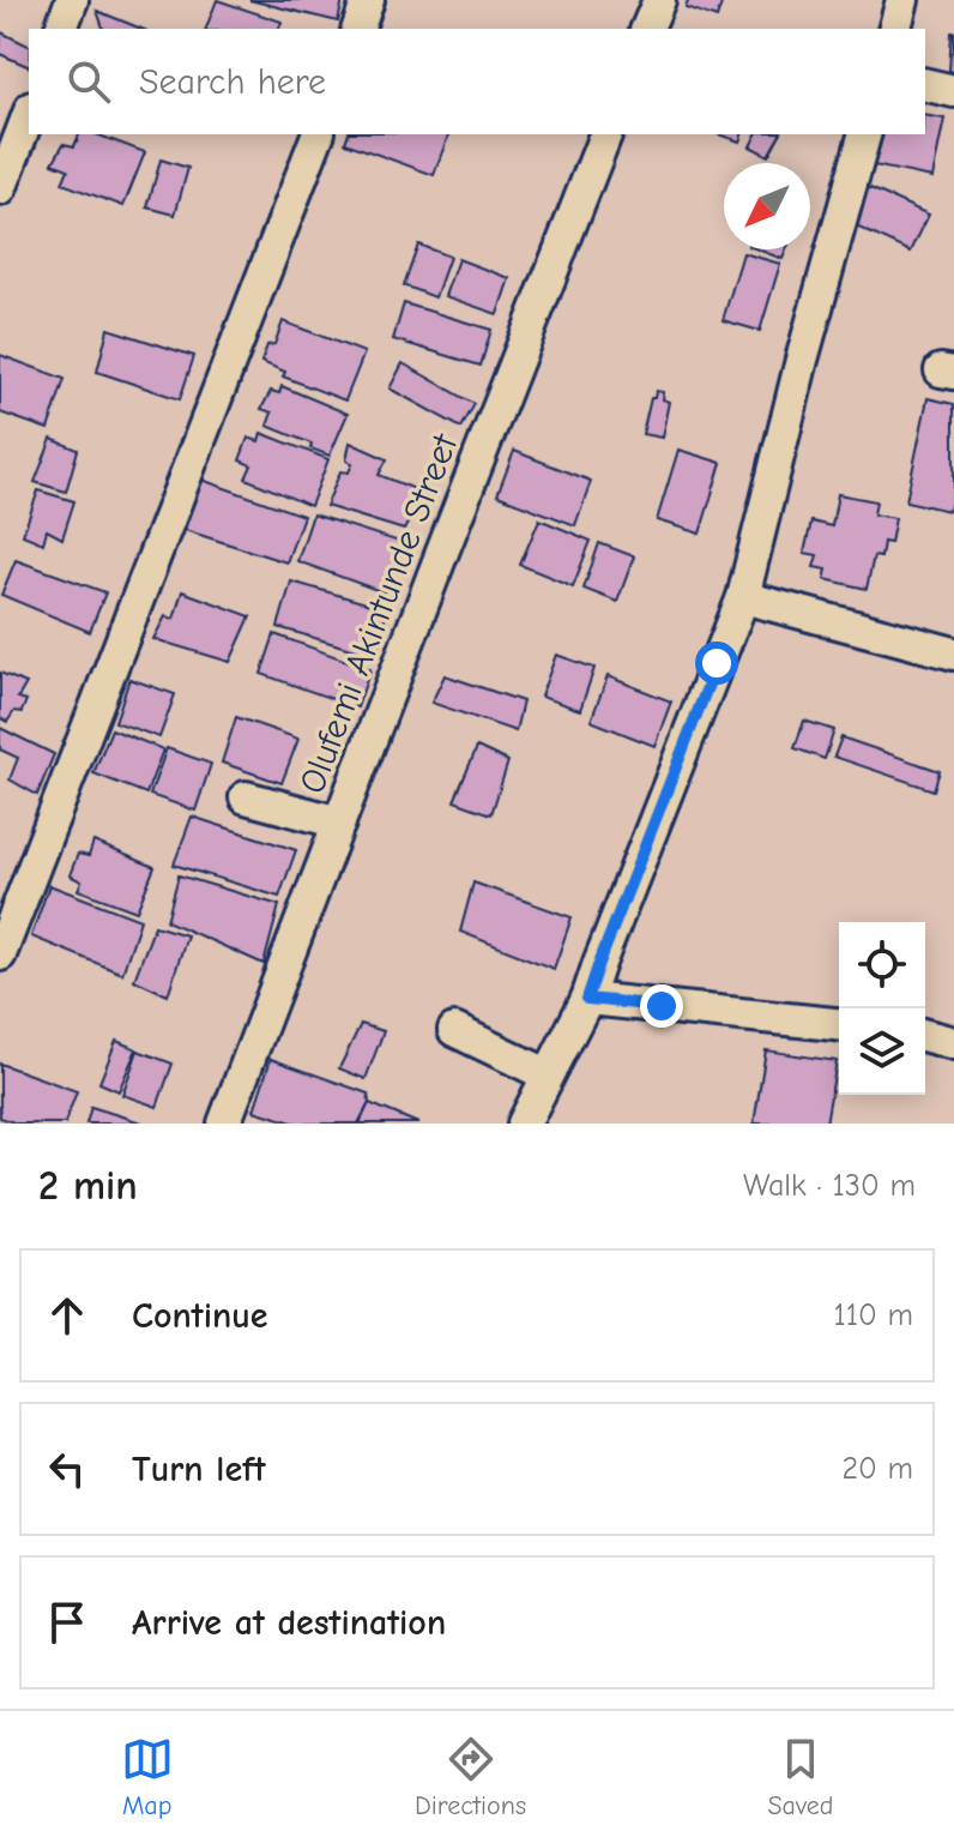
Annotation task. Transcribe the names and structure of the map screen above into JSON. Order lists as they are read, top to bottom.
{
  "streets": {
    "street": ["Olufemi Akintunde Street"]
  },
  "north": "bottom left",
  "page": {
    "search": "Search here",
    "heading": ["2 min", "Walk · 130 m"],
    "list": [
      ["Continue", "110 m"],
      ["Turn left", "20 m"],
      "Arrive at destination"
    ],
    "nav": ["Map", "Directions", "Saved"]
  }
}
